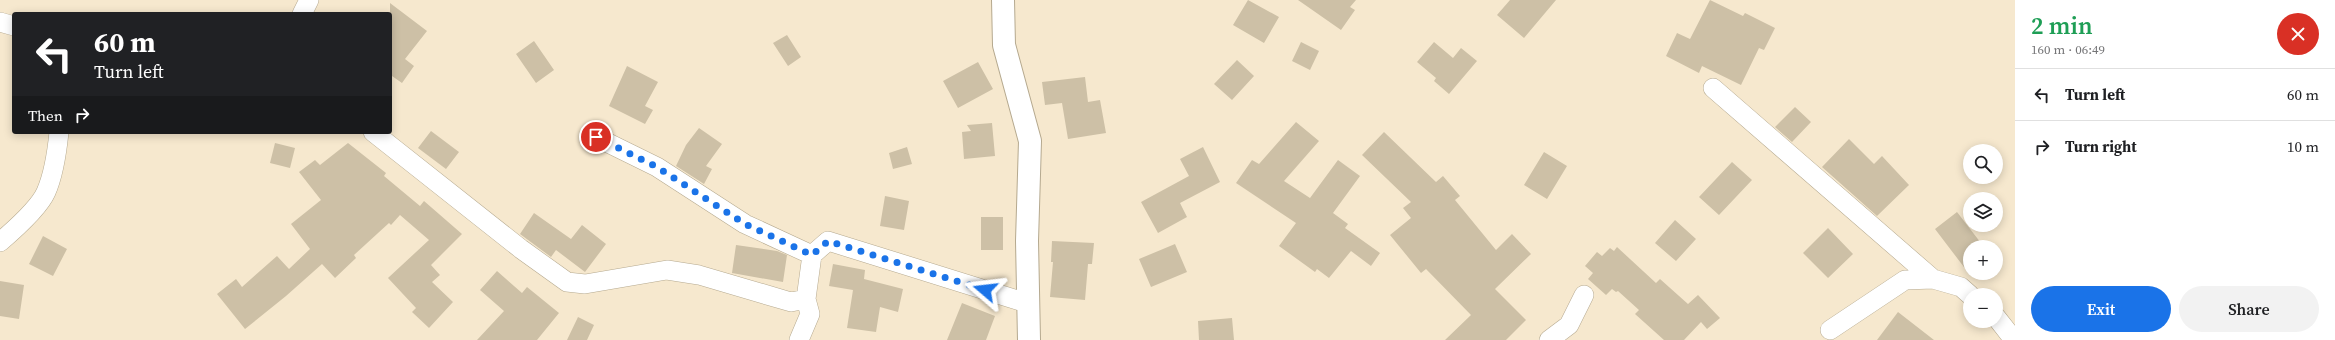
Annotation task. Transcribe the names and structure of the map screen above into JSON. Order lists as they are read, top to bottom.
{
  "page": {
    "heading": ["2 min", "160 m · 06:49"],
    "turn": ["60 m", "Turn left"],
    "list": [
      {
        "name": "Turn left",
        "value": "60 m"
      },
      {
        "name": "Turn right",
        "value": "10 m"
      }
    ],
    "then": "Then",
    "map_buttons": ["+", "−"],
    "buttons": ["Exit", "Share"]
  }
}
